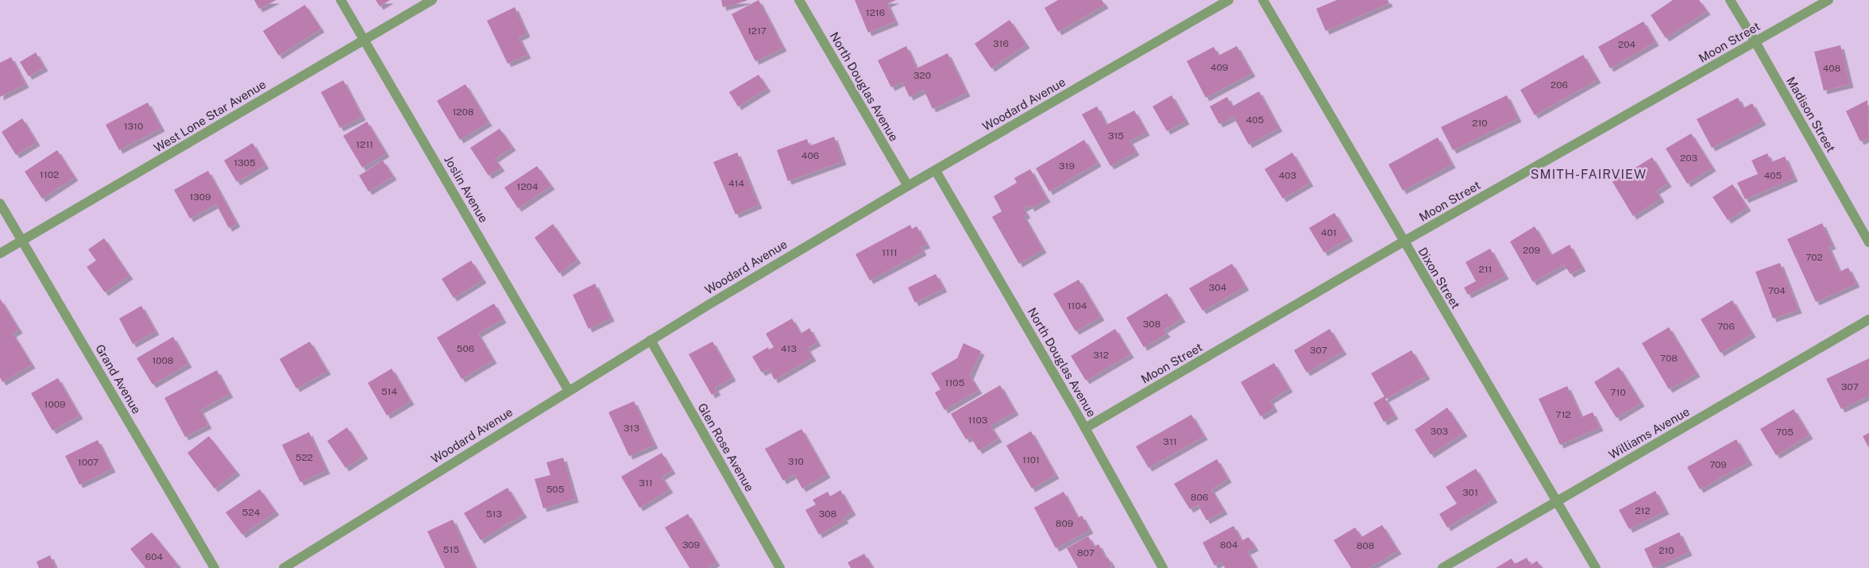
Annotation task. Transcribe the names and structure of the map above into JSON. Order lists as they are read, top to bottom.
{
  "streets": {
    "street": [
      "Moon Street",
      "North Douglas Avenue",
      "Woodard Avenue",
      "Madison Street",
      "West Lone Star Avenue",
      "Joslin Avenue",
      "Dixon Street",
      "Grand Avenue",
      "Williams Avenue",
      "Glen Rose Avenue"
    ]
  },
  "crossings": [
    ["Moon Street", "North Douglas Avenue"],
    ["Moon Street", "Madison Street"],
    ["Moon Street", "Dixon Street"],
    ["North Douglas Avenue", "Woodard Avenue"],
    ["Woodard Avenue", "Joslin Avenue"],
    ["Woodard Avenue", "Glen Rose Avenue"],
    ["West Lone Star Avenue", "Joslin Avenue"],
    ["West Lone Star Avenue", "Grand Avenue"],
    ["Dixon Street", "Williams Avenue"]
  ],
  "districts": ["SMITH-FAIRVIEW"],
  "house_numbers": [
    "1216",
    "1217",
    "316",
    "204",
    "409",
    "408",
    "320",
    "206",
    "1208",
    "405",
    "210",
    "1310",
    "315",
    "1211",
    "406",
    "203",
    "1305",
    "319",
    "1102",
    "403",
    "405",
    "414",
    "1204",
    "1309",
    "401",
    "209",
    "1111",
    "702",
    "211",
    "304",
    "704",
    "1104",
    "308",
    "706",
    "506",
    "413",
    "307",
    "312",
    "708",
    "1008",
    "1105",
    "307",
    "514",
    "710",
    "1009",
    "712",
    "1103",
    "313",
    "303",
    "705",
    "311",
    "522",
    "1101",
    "310",
    "1007",
    "709",
    "311",
    "505",
    "301",
    "806",
    "212",
    "524",
    "513",
    "308",
    "809",
    "309",
    "804",
    "808",
    "515",
    "210",
    "807",
    "604"
  ]
}
